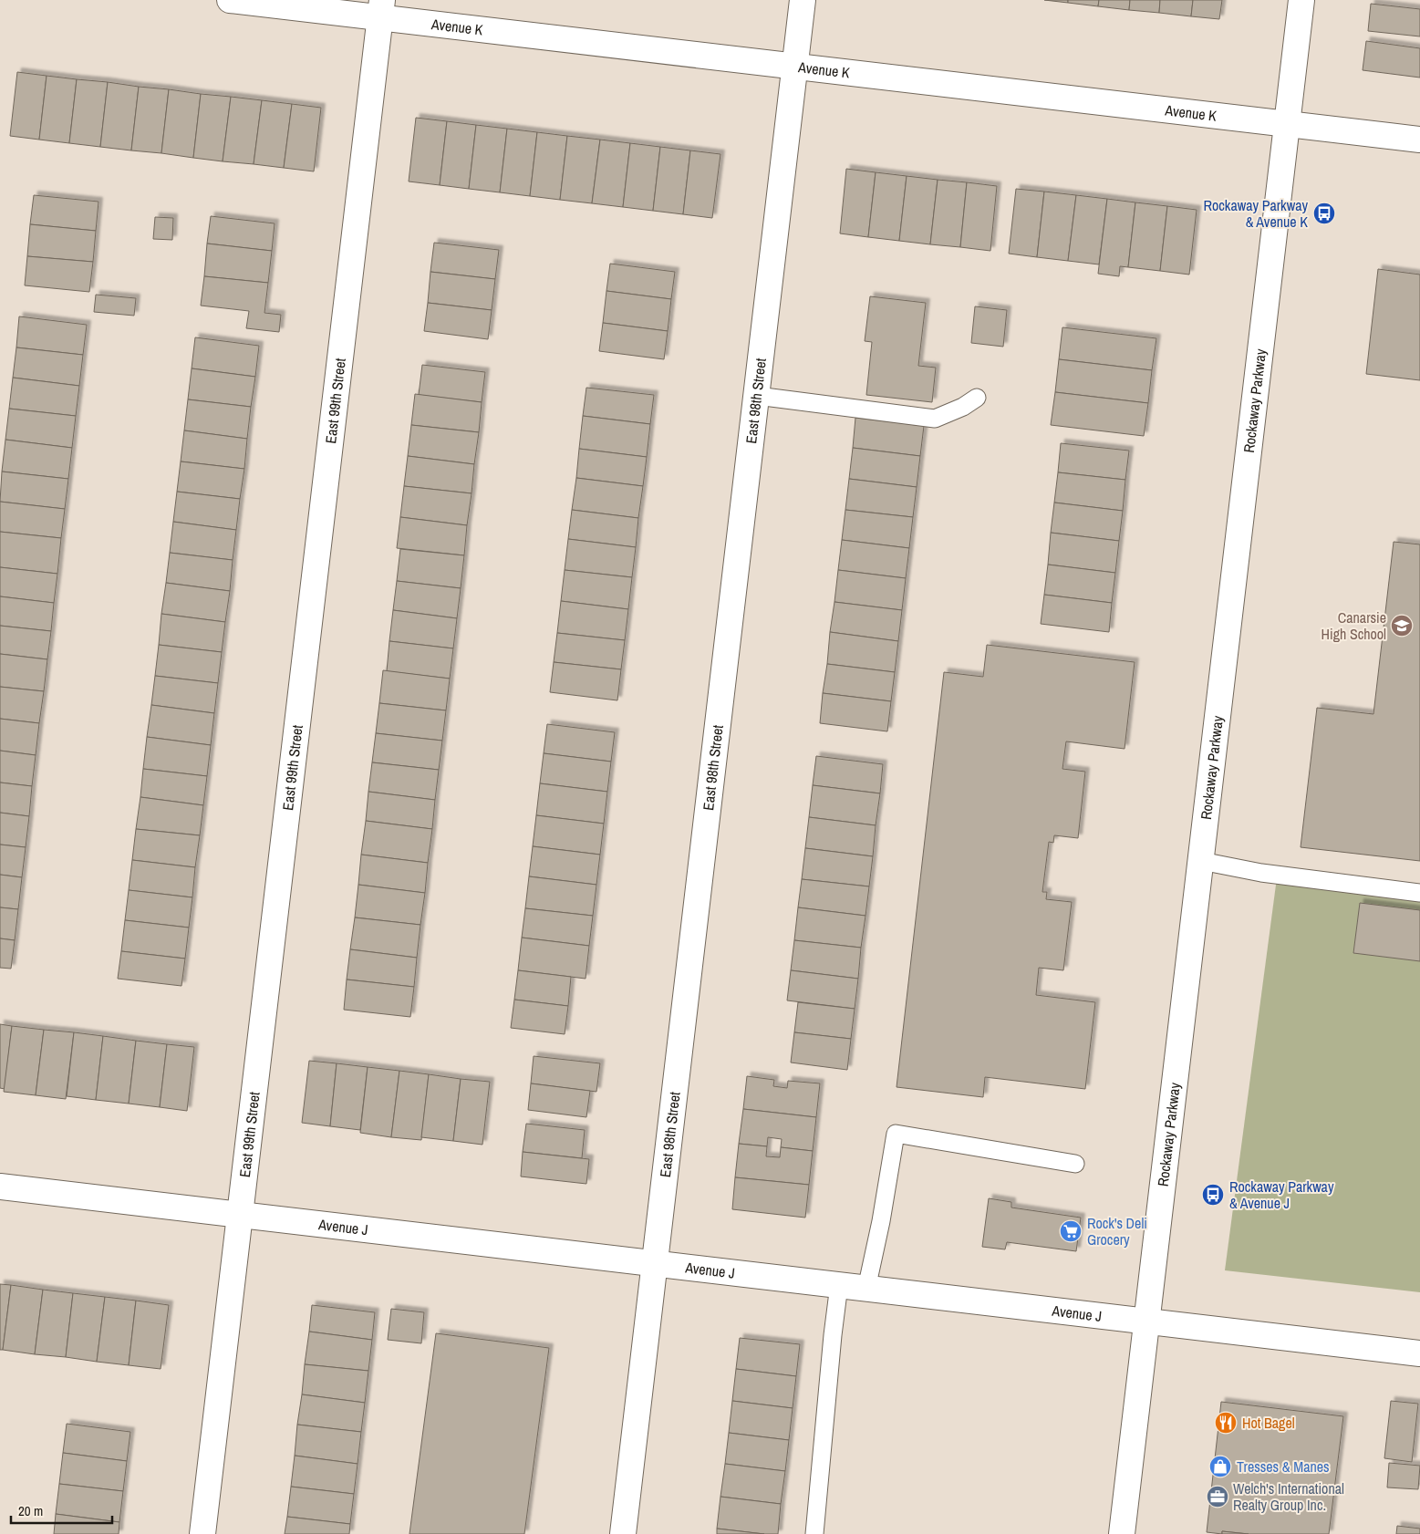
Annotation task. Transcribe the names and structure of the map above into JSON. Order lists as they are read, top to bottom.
{
  "streets": {
    "street": [
      "Avenue K",
      "East 99th Street",
      "East 98th Street",
      "Rockaway Parkway",
      "Avenue J"
    ]
  },
  "crossings": [
    ["Avenue K", "East 99th Street"],
    ["Avenue K", "East 98th Street"],
    ["Avenue K", "Rockaway Parkway"],
    ["East 99th Street", "Avenue J"],
    ["East 98th Street", "Avenue J"],
    ["Rockaway Parkway", "Avenue J"]
  ],
  "places": {
    "bus stop": ["Rockaway Parkway & Avenue K", "Rockaway Parkway & Avenue J"],
    "school or university": ["Canarsie High School"],
    "supermarket": ["Rock's Deli Grocery"],
    "restaurant": ["Hot Bagel"],
    "shop": ["Tresses & Manes"],
    "office": ["Welch's International Realty Group Inc."]
  },
  "scale_bar": "20 m"
}
